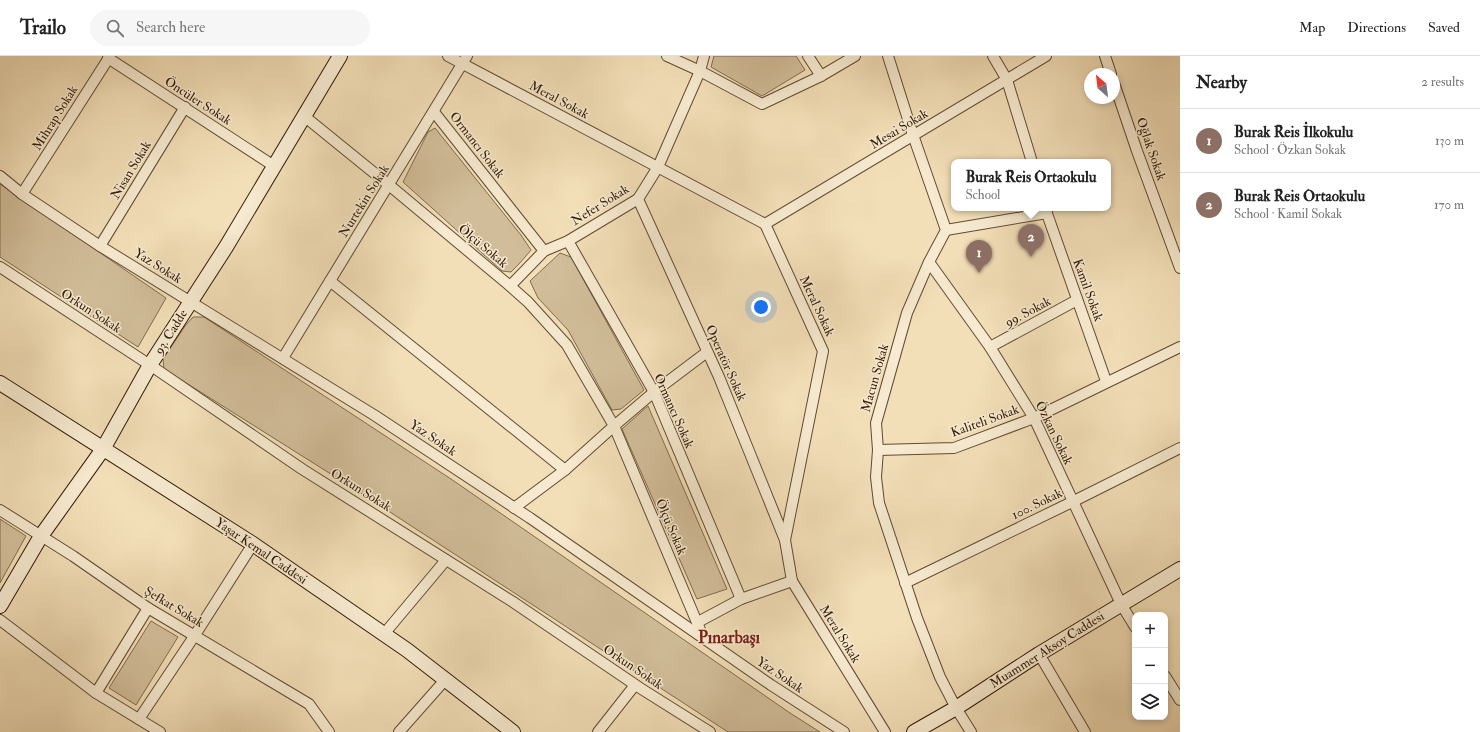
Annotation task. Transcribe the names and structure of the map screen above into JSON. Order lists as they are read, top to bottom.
{
  "streets": {
    "main road": ["93. Cadde", "Yaşar Kemal Caddesi", "Muammer Aksoy Caddesi"],
    "street": [
      "Meral Sokak",
      "Öncüler Sokak",
      "Mihrap Sokak",
      "Mesai Sokak",
      "Ormancı Sokak",
      "Oğlak Sokak",
      "Nisan Sokak",
      "Nurtekin Sokak",
      "Nefer Sokak",
      "Ölçü Sokak",
      "Yaz Sokak",
      "Kamil Sokak",
      "Orkun Sokak",
      "99. Sokak",
      "Operatör Sokak",
      "Macun Sokak",
      "Kaliteli Sokak",
      "Özkan Sokak",
      "100. Sokak",
      "Şefkat Sokak"
    ]
  },
  "crossings": [
    ["Meral Sokak", "Mesai Sokak"],
    ["Meral Sokak", "Nurtekin Sokak"],
    ["Meral Sokak", "Nefer Sokak"],
    ["Meral Sokak", "Operatör Sokak"],
    ["Öncüler Sokak", "Mihrap Sokak"],
    ["Öncüler Sokak", "Nisan Sokak"],
    ["Öncüler Sokak", "93. Cadde"],
    ["Mihrap Sokak", "Yaz Sokak"],
    ["Ormancı Sokak", "Nurtekin Sokak"],
    ["Ormancı Sokak", "Nefer Sokak"],
    ["Nisan Sokak", "Yaz Sokak"],
    ["Nurtekin Sokak", "Ölçü Sokak"],
    ["Nurtekin Sokak", "Yaz Sokak"],
    ["Nefer Sokak", "Ölçü Sokak"],
    ["Nefer Sokak", "Operatör Sokak"],
    ["Ölçü Sokak", "Yaz Sokak"],
    ["Ölçü Sokak", "93. Cadde"],
    ["Yaz Sokak", "93. Cadde"],
    ["Kamil Sokak", "99. Sokak"],
    ["Kamil Sokak", "Kaliteli Sokak"],
    ["Orkun Sokak", "93. Cadde"],
    ["99. Sokak", "Özkan Sokak"],
    ["93. Cadde", "Yaşar Kemal Caddesi"],
    ["93. Cadde", "Şefkat Sokak"],
    ["Macun Sokak", "Kaliteli Sokak"],
    ["Macun Sokak", "Özkan Sokak"],
    ["Macun Sokak", "100. Sokak"],
    ["Macun Sokak", "Muammer Aksoy Caddesi"],
    ["Kaliteli Sokak", "Özkan Sokak"],
    ["Özkan Sokak", "100. Sokak"],
    ["Özkan Sokak", "Muammer Aksoy Caddesi"]
  ],
  "districts": ["Pınarbaşı"],
  "north": "top left",
  "page": {
    "header": "Trailo",
    "search": "Search here",
    "nav": ["Map", "Directions", "Saved"],
    "heading": ["Nearby", "2 results"],
    "list": [
      {
        "mark": "1",
        "name": "Burak Reis İlkokulu",
        "note": "School · Özkan Sokak",
        "value": "130 m"
      },
      {
        "mark": "2",
        "name": "Burak Reis Ortaokulu",
        "note": "School · Kamil Sokak",
        "value": "170 m"
      }
    ],
    "popup": ["Burak Reis Ortaokulu", "School"],
    "pins": ["2", "1"],
    "map_buttons": ["+", "−"]
  }
}
